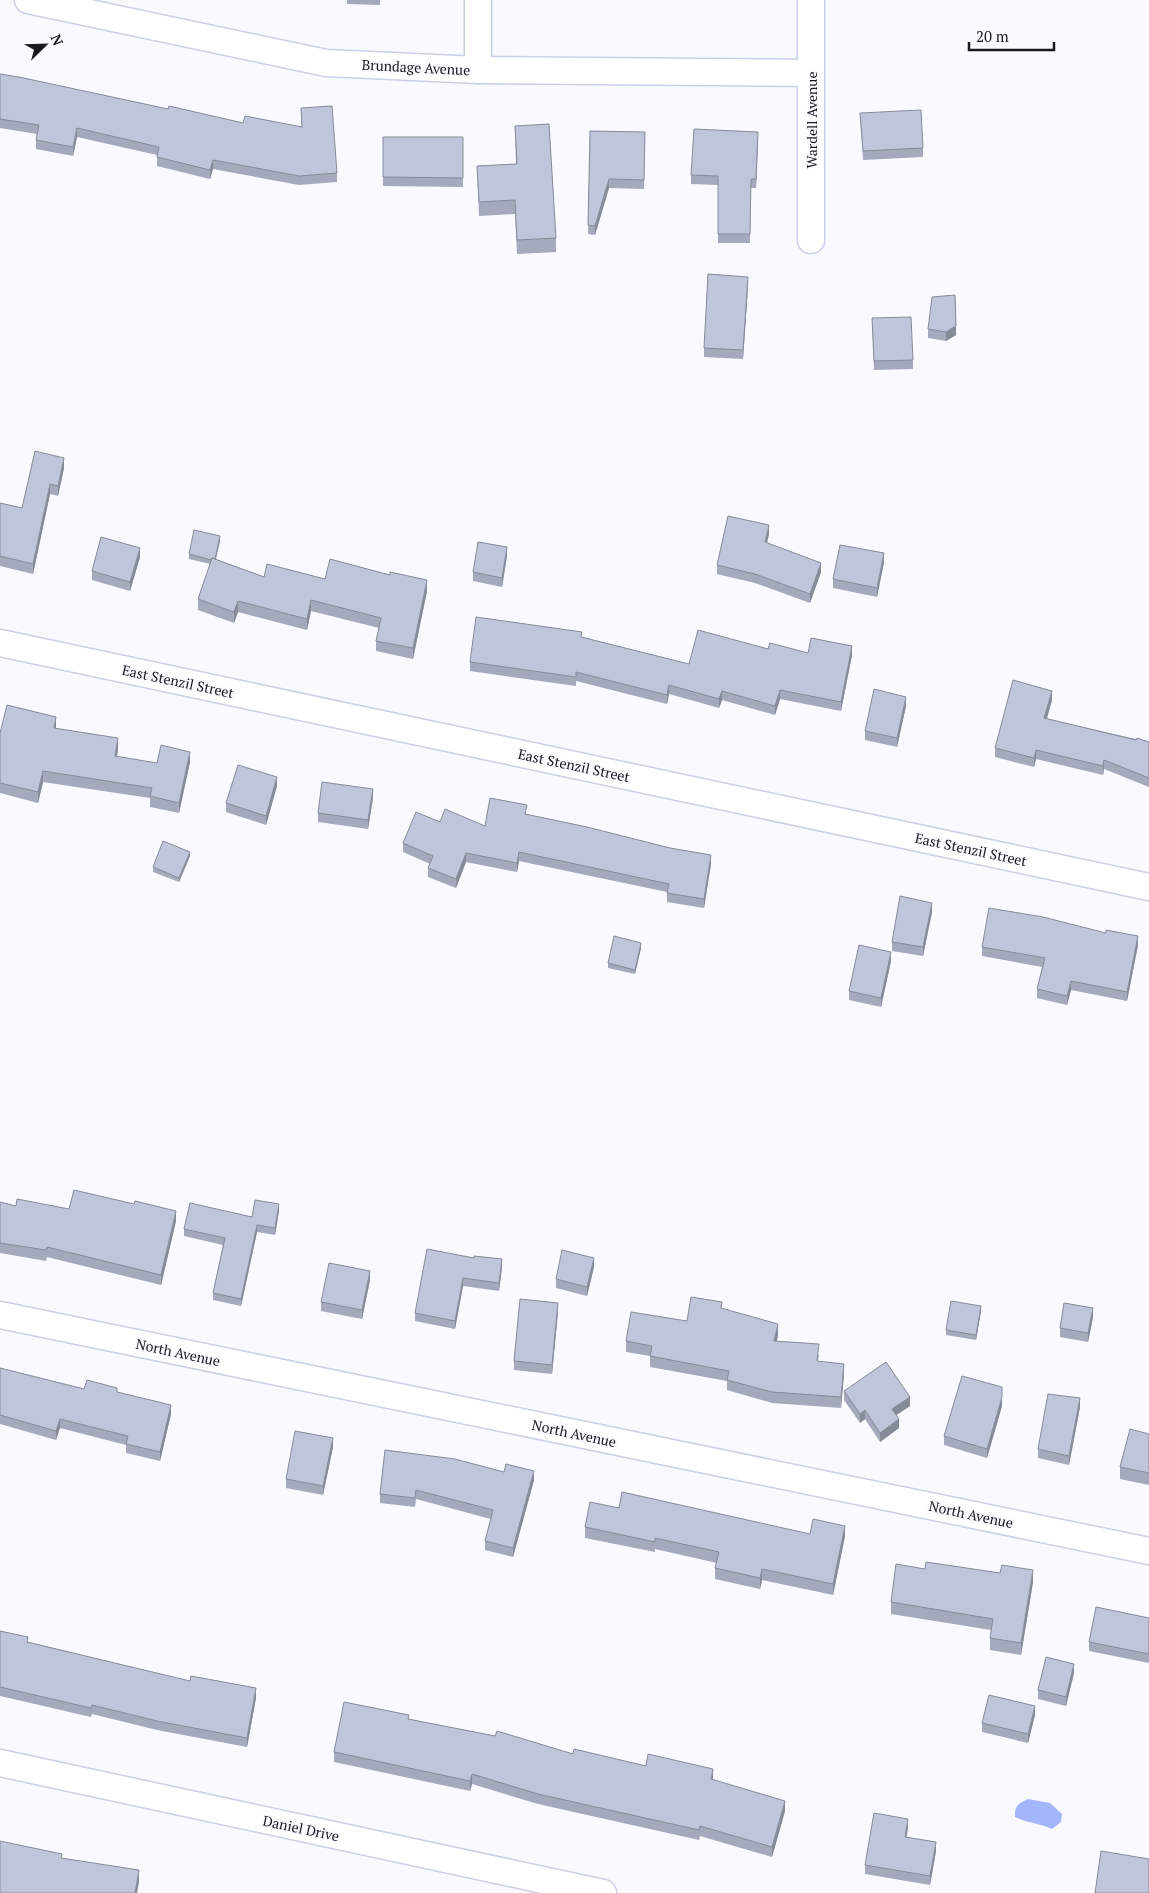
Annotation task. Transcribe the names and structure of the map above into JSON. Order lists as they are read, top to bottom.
{
  "streets": {
    "street": [
      "Brundage Avenue",
      "Wardell Avenue",
      "East Stenzil Street",
      "North Avenue",
      "Daniel Drive"
    ]
  },
  "crossings": [
    ["Brundage Avenue", "Wardell Avenue"]
  ],
  "scale_bar": "20 m",
  "north": "top right"
}
